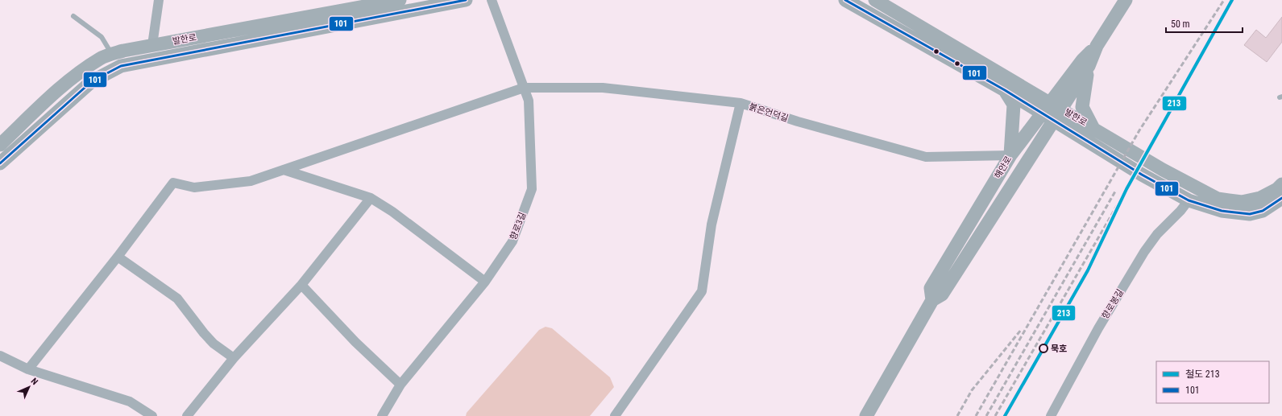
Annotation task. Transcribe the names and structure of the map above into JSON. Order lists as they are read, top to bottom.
{
  "streets": {
    "street": [
      "발한로",
      "붉은언덕길",
      "해안로",
      "향로3길",
      "향로봉길"
    ]
  },
  "crossings": [
    ["발한로", "해안로"],
    ["발한로", "향로봉길"],
    ["붉은언덕길", "해안로"],
    ["붉은언덕길", "향로3길"]
  ],
  "places": ["묵호"],
  "lines": ["rail line 213", "transit line 101"],
  "legend": ["철도 213", "101"],
  "scale_bar": "50 m",
  "north": "top right"
}
